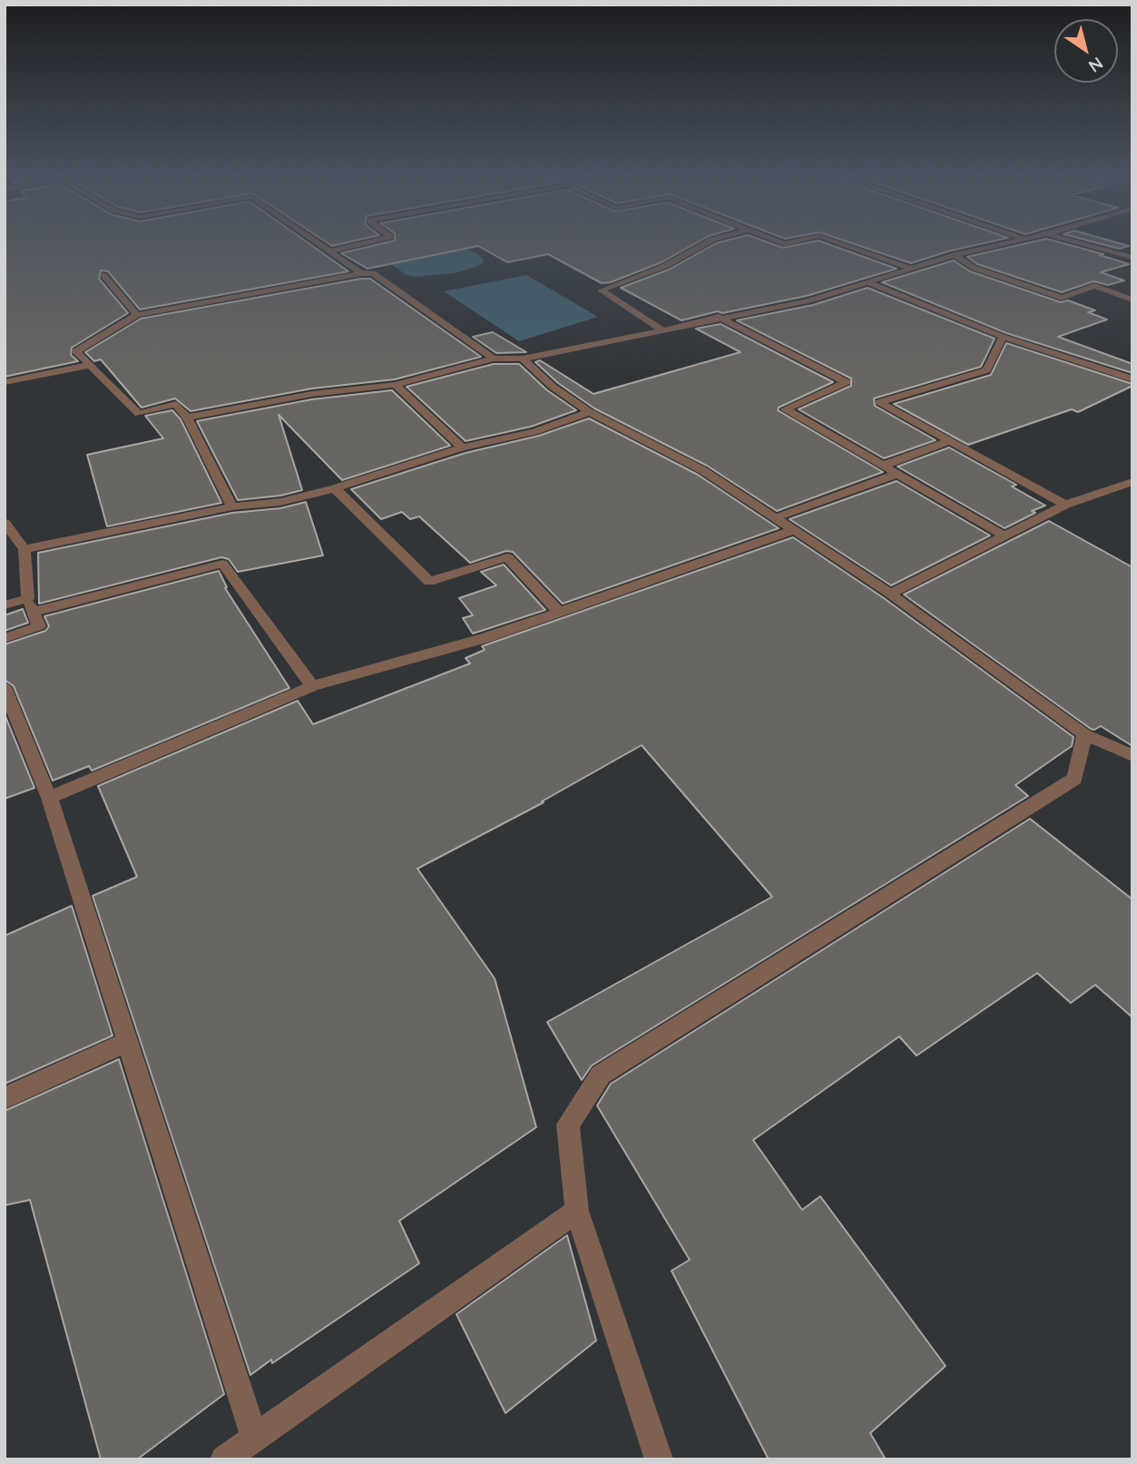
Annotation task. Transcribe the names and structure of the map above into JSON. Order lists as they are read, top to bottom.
{
  "north": "bottom right"
}
